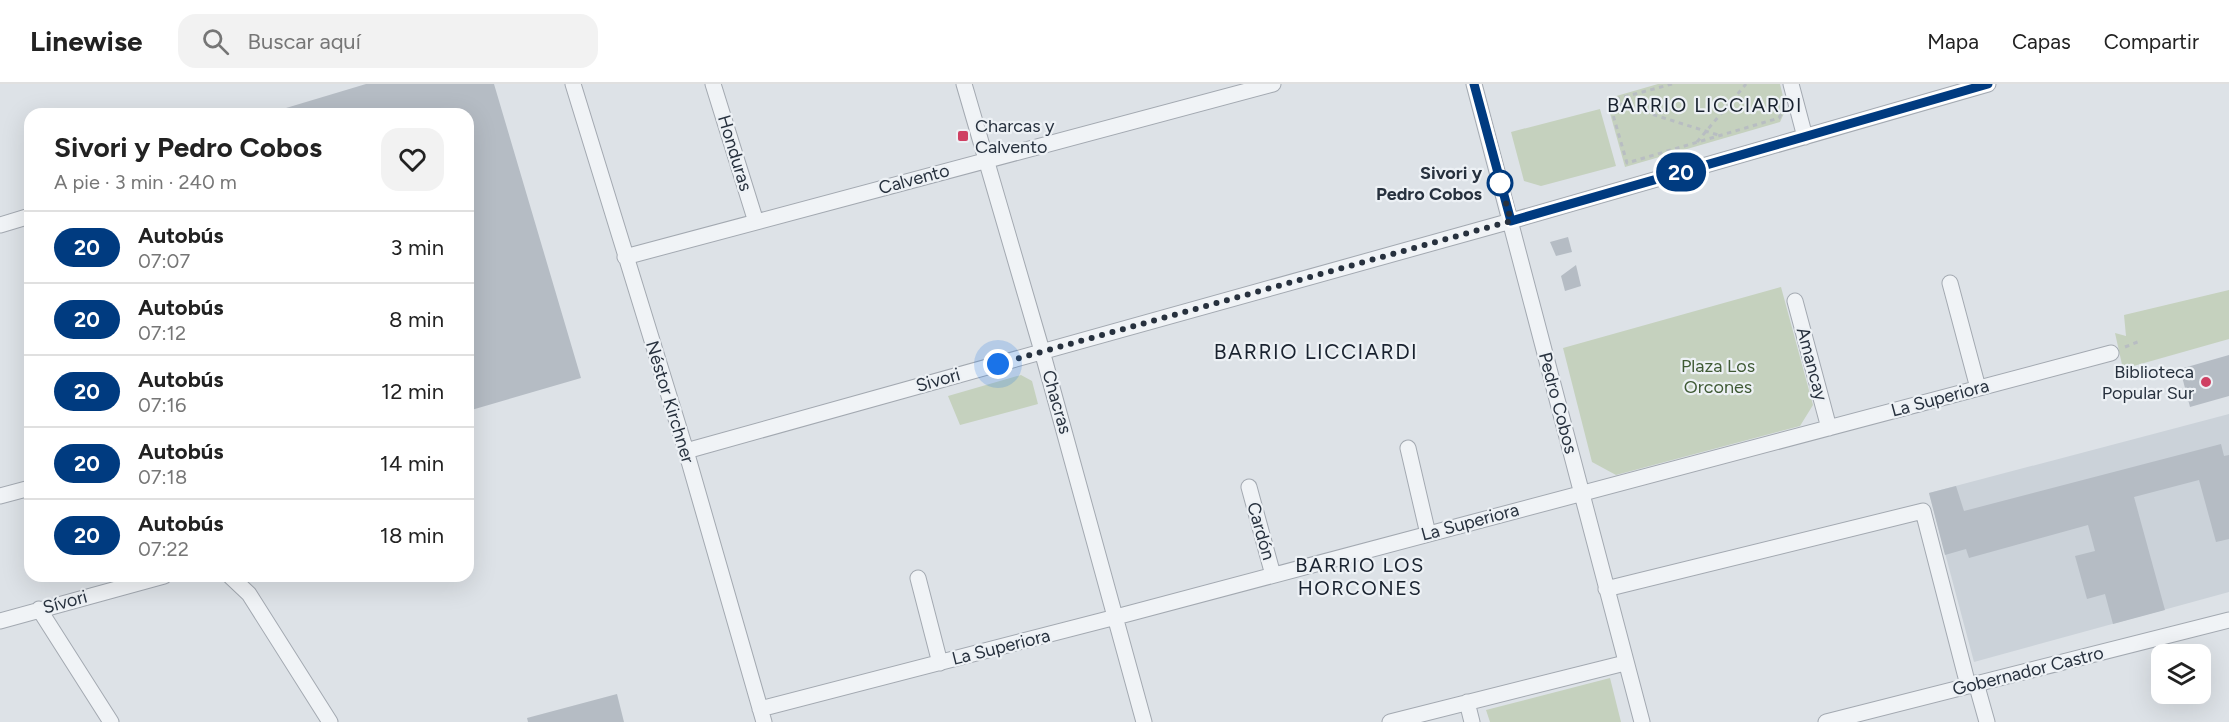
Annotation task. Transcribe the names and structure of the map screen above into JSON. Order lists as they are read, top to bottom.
{
  "streets": {
    "street": [
      "Honduras",
      "Calvento",
      "Amancay",
      "Sivori",
      "La Superiora",
      "Néstor Kirchner",
      "Chacras",
      "Pedro Cobos",
      "Cardón",
      "Sívori",
      "Gobernador Castro"
    ]
  },
  "crossings": [
    ["Honduras", "Calvento"],
    ["Calvento", "Néstor Kirchner"],
    ["Calvento", "Chacras"],
    ["Amancay", "La Superiora"],
    ["Sivori", "Néstor Kirchner"],
    ["Sivori", "Chacras"],
    ["Sivori", "Pedro Cobos"],
    ["La Superiora", "Néstor Kirchner"],
    ["La Superiora", "Chacras"],
    ["La Superiora", "Pedro Cobos"],
    ["La Superiora", "Cardón"]
  ],
  "districts": ["BARRIO LICCIARDI", "BARRIO LICCIARDI", "BARRIO LOS HORCONES"],
  "parks": ["Plaza Los Orcones"],
  "places": {
    "transit": ["Charcas y Calvento"],
    "other": ["Sivori y Pedro Cobos", "Biblioteca Popular Sur"]
  },
  "lines": ["bus line 20"],
  "page": {
    "header": "Linewise",
    "search": "Buscar aquí",
    "nav": ["Mapa", "Capas", "Compartir"],
    "on_map": "20",
    "heading": ["Sivori y Pedro Cobos", "A pie · 3 min · 240 m"],
    "list": [
      {
        "mark": "20",
        "name": "Autobús",
        "note": "07:07",
        "value": "3 min"
      },
      {
        "mark": "20",
        "name": "Autobús",
        "note": "07:12",
        "value": "8 min"
      },
      {
        "mark": "20",
        "name": "Autobús",
        "note": "07:16",
        "value": "12 min"
      },
      {
        "mark": "20",
        "name": "Autobús",
        "note": "07:18",
        "value": "14 min"
      },
      {
        "mark": "20",
        "name": "Autobús",
        "note": "07:22",
        "value": "18 min"
      }
    ]
  }
}
